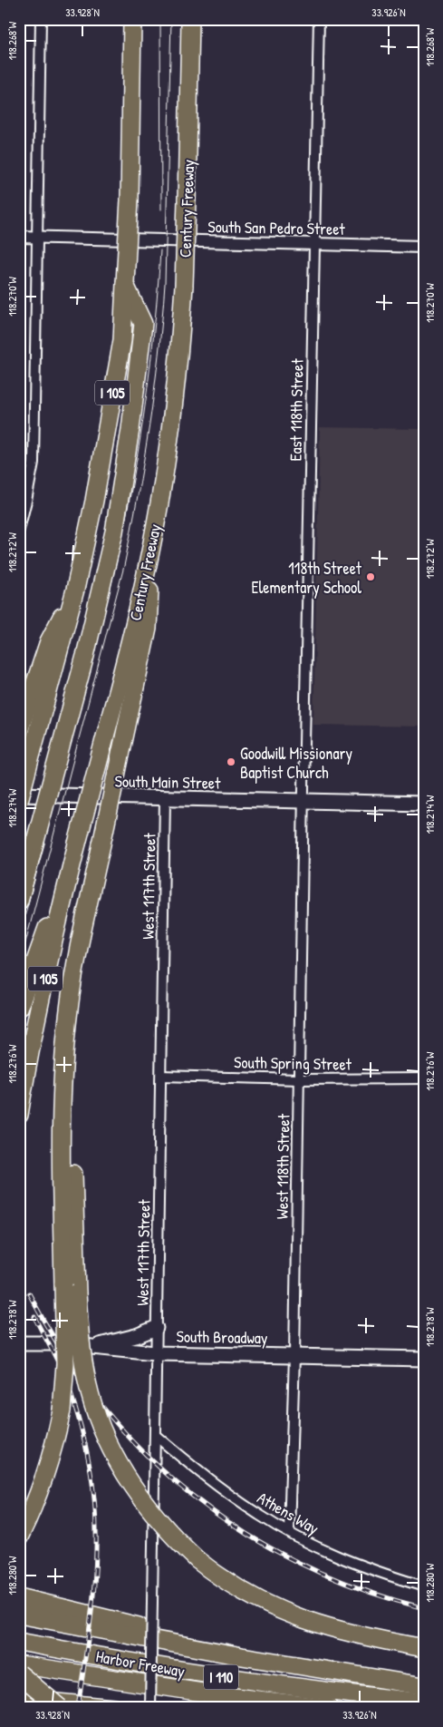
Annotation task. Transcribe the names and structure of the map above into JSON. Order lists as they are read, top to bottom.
{
  "streets": {
    "highway": [
      "Century Freeway",
      "I 105",
      "Harbor Freeway",
      "I 110"
    ],
    "main road": ["South Main Street", "South Broadway"],
    "street": [
      "South San Pedro Street",
      "East 118th Street",
      "West 117th Street",
      "South Spring Street",
      "West 118th Street",
      "Athens Way"
    ]
  },
  "crossings": [
    ["South San Pedro Street", "East 118th Street"],
    ["East 118th Street", "South Main Street"],
    ["East 118th Street", "West 118th Street"],
    ["South Main Street", "West 117th Street"],
    ["South Main Street", "West 118th Street"],
    ["West 117th Street", "South Spring Street"],
    ["West 117th Street", "South Broadway"],
    ["West 117th Street", "Athens Way"],
    ["South Spring Street", "West 118th Street"],
    ["West 118th Street", "South Broadway"],
    ["West 118th Street", "Athens Way"]
  ],
  "places": ["118th Street Elementary School", "Goodwill Missionary Baptist Church"],
  "coordinates": [
    "33.928°N",
    "33.926°N",
    "118.268°W",
    "118.270°W",
    "118.272°W",
    "118.274°W",
    "118.276°W",
    "118.278°W",
    "118.280°W"
  ]
}
